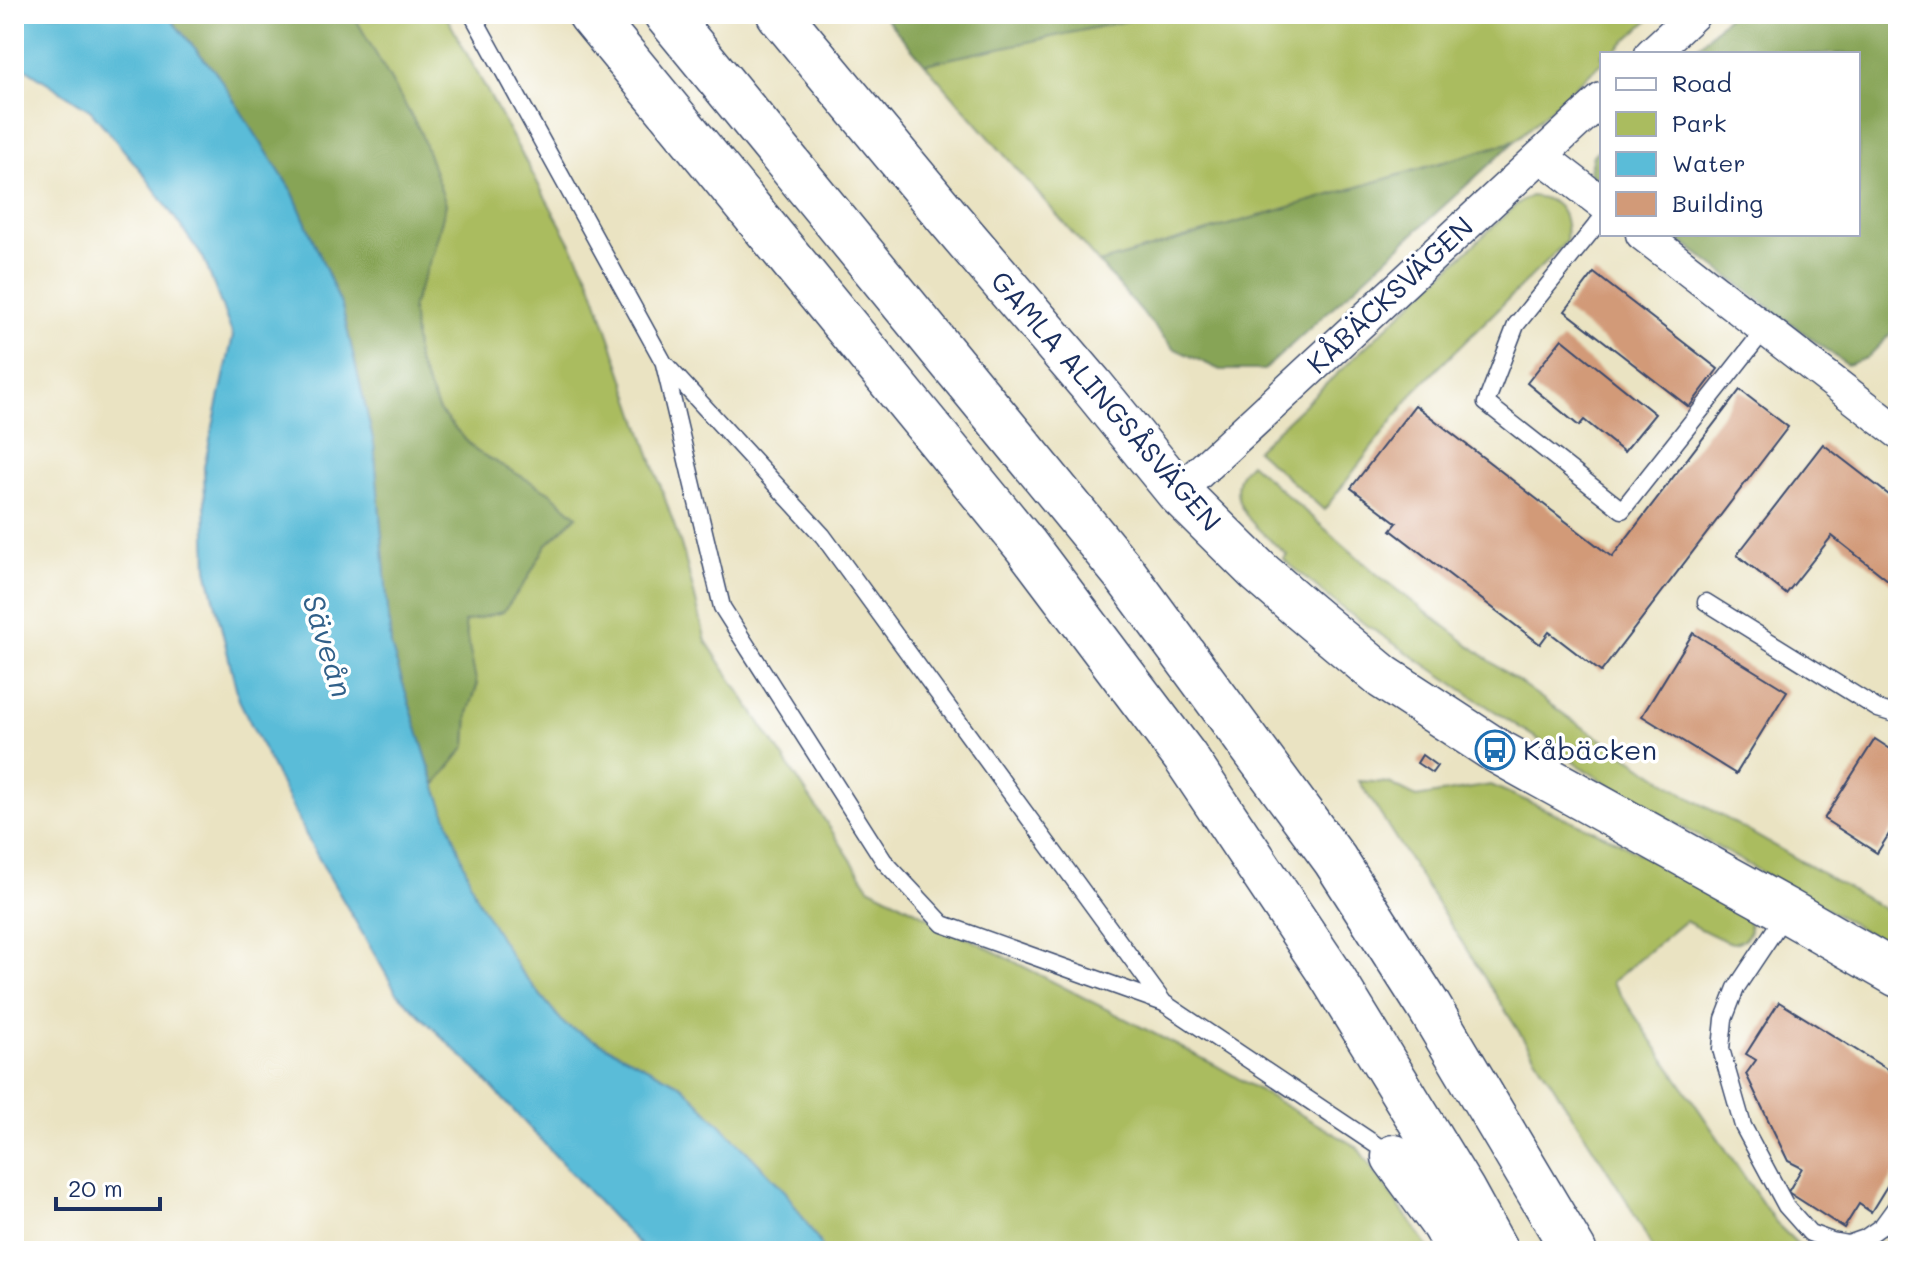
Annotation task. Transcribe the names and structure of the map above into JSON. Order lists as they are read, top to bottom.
{
  "streets": {
    "main road": ["GAMLA ALINGSÅSVÄGEN"],
    "street": ["KÅBÄCKSVÄGEN"]
  },
  "crossings": [
    ["KÅBÄCKSVÄGEN", "GAMLA ALINGSÅSVÄGEN"]
  ],
  "water": ["Säveån"],
  "places": {
    "bus stop": ["Kåbäcken"]
  },
  "legend": [
    "Road",
    "Park",
    "Water",
    "Building"
  ],
  "scale_bar": "20 m"
}
